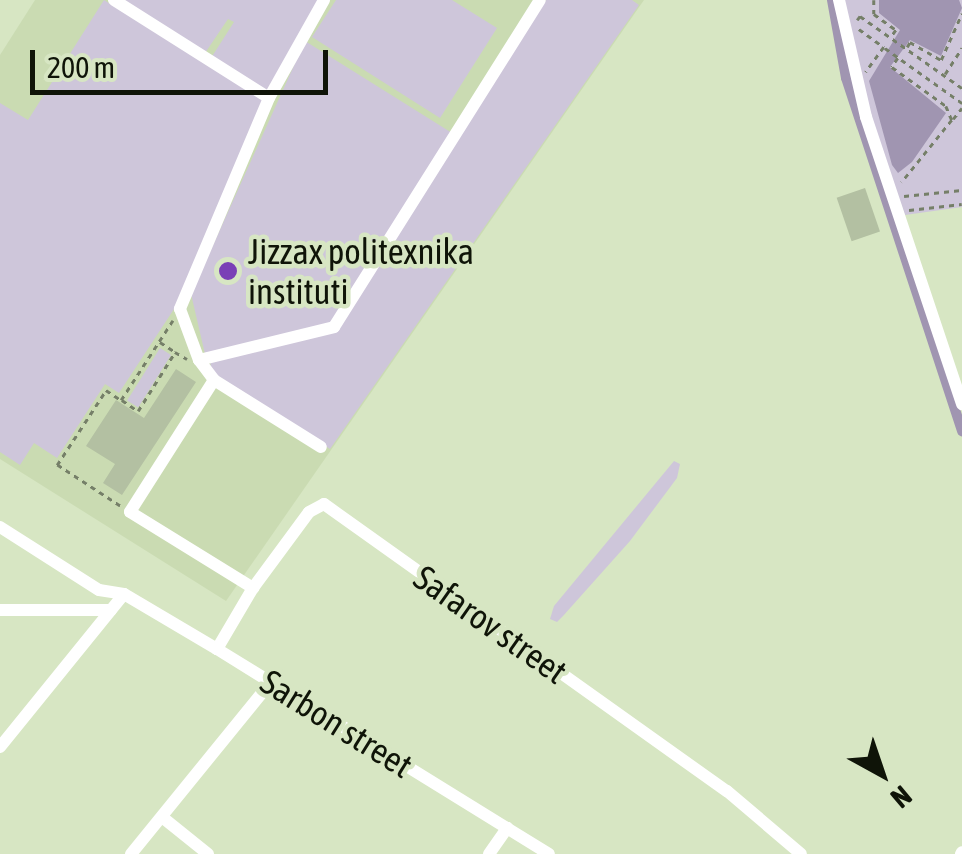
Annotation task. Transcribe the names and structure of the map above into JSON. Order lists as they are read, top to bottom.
{
  "streets": {
    "street": ["Safarov street", "Sarbon street"]
  },
  "crossings": [
    ["Safarov street", "Sarbon street"]
  ],
  "places": ["Jizzax politexnika instituti"],
  "scale_bar": "200 m",
  "north": "bottom right"
}
